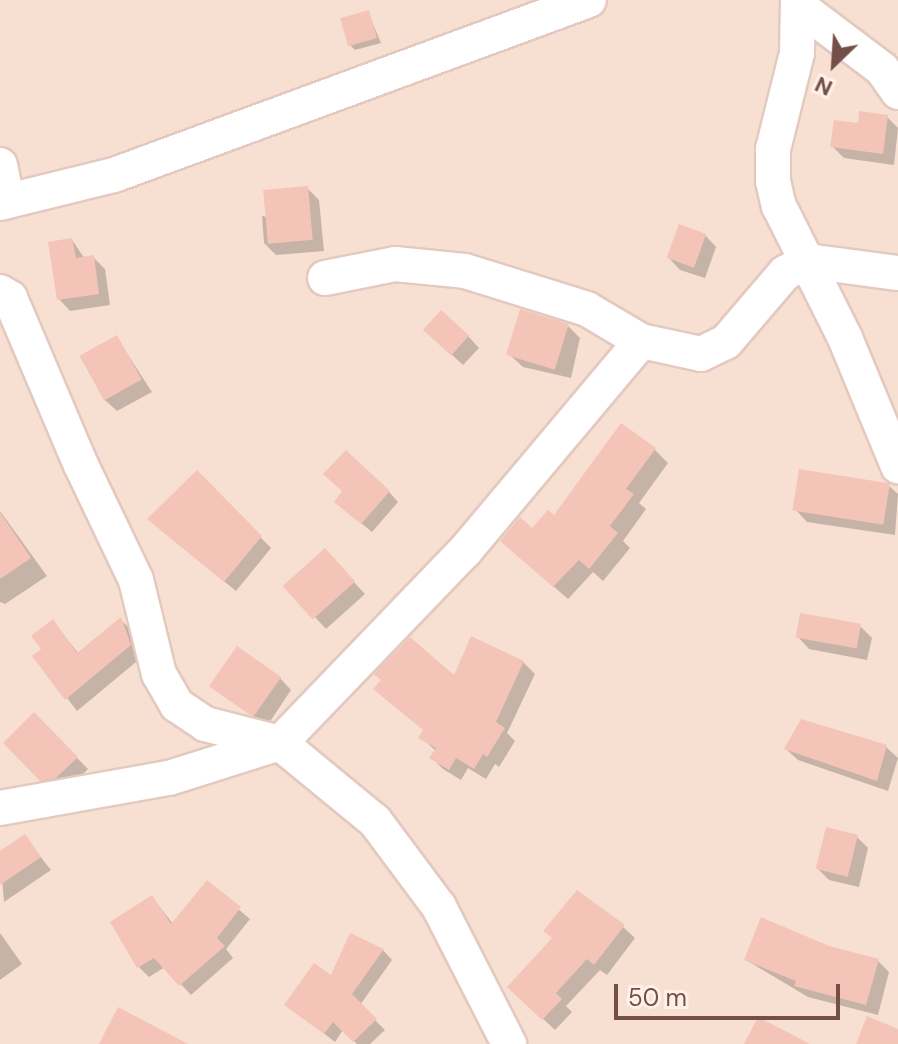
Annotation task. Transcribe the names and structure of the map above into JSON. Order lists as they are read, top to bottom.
{
  "scale_bar": "50 m",
  "north": "bottom left"
}
